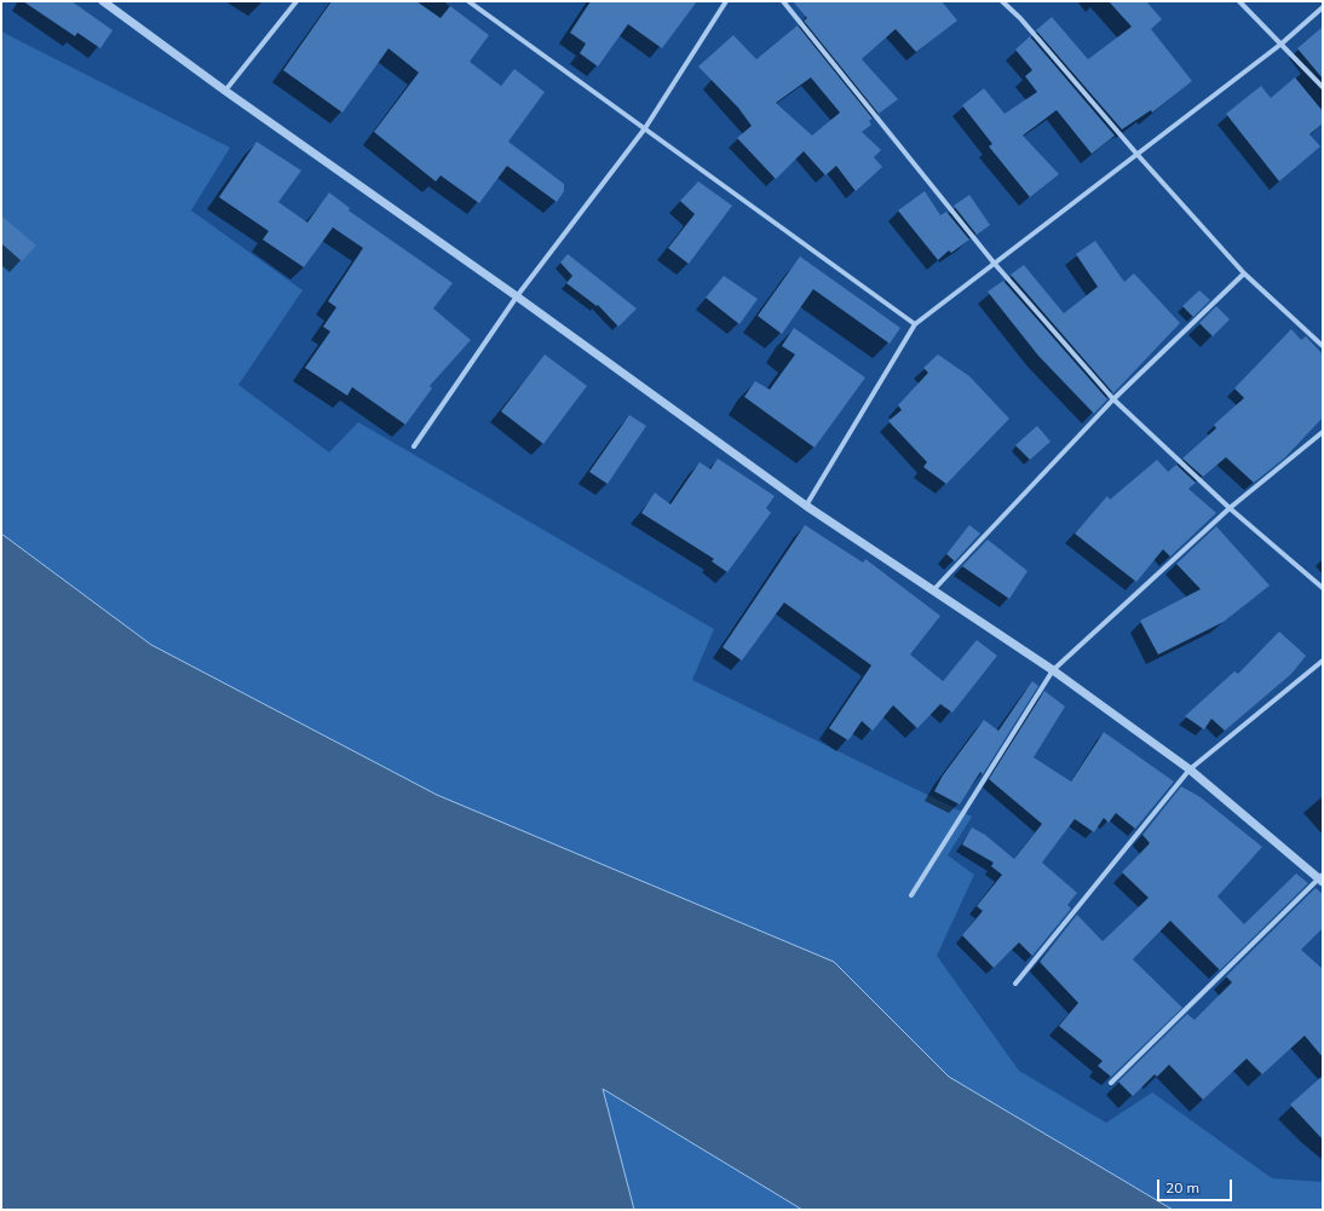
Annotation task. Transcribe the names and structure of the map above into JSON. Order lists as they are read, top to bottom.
{
  "scale_bar": "20 m"
}
